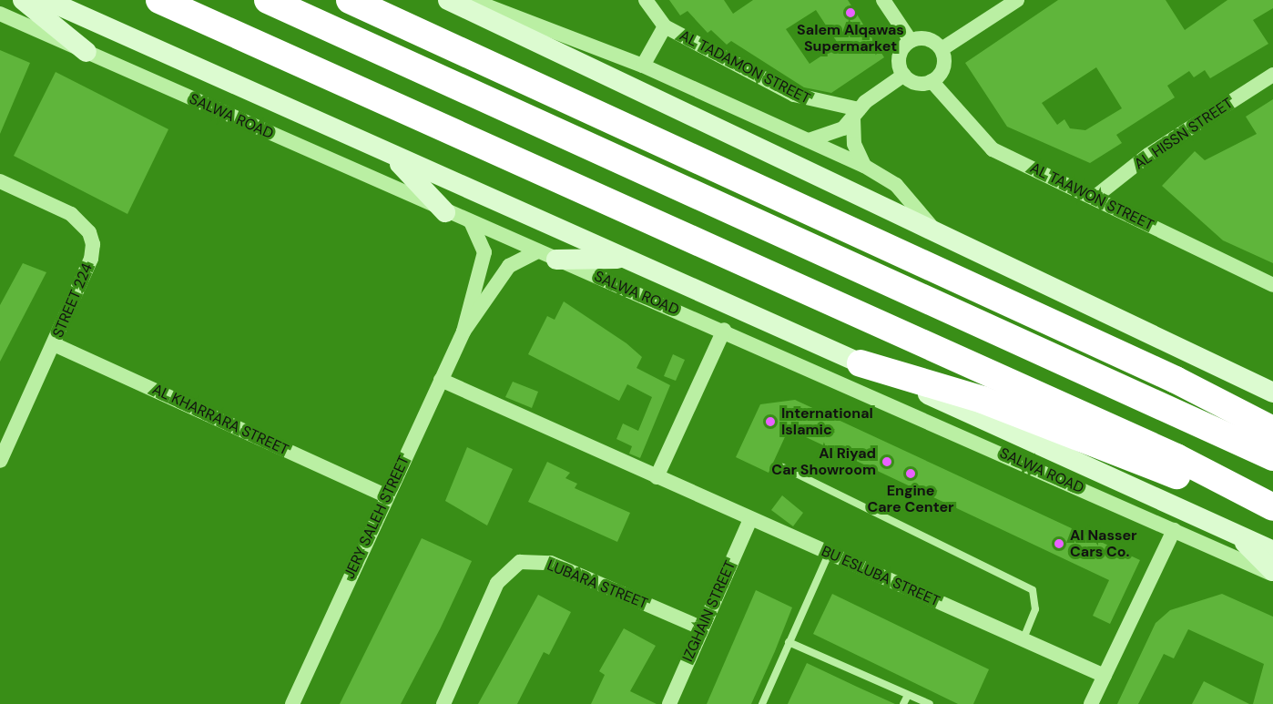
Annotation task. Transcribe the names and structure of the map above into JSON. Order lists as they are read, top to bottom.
{
  "streets": {
    "main road": ["SALWA ROAD"],
    "street": [
      "AL TADAMON STREET",
      "AL HISSN STREET",
      "AL TAAWON STREET",
      "STREET 224",
      "AL KHARRARA STREET",
      "JERY SALEH STREET",
      "BU ESLUBA STREET",
      "LUBARA STREET",
      "IZGHAIN STREET"
    ]
  },
  "crossings": [
    ["SALWA ROAD", "JERY SALEH STREET"],
    ["AL HISSN STREET", "AL TAAWON STREET"],
    ["STREET 224", "AL KHARRARA STREET"],
    ["AL KHARRARA STREET", "JERY SALEH STREET"],
    ["JERY SALEH STREET", "BU ESLUBA STREET"],
    ["BU ESLUBA STREET", "IZGHAIN STREET"],
    ["LUBARA STREET", "IZGHAIN STREET"]
  ],
  "places": [
    "Salem Alqawas Supermarket",
    "International Islamic",
    "Al Riyad Car Showroom",
    "Engine Care Center",
    "Al Nasser Cars Co."
  ]
}
